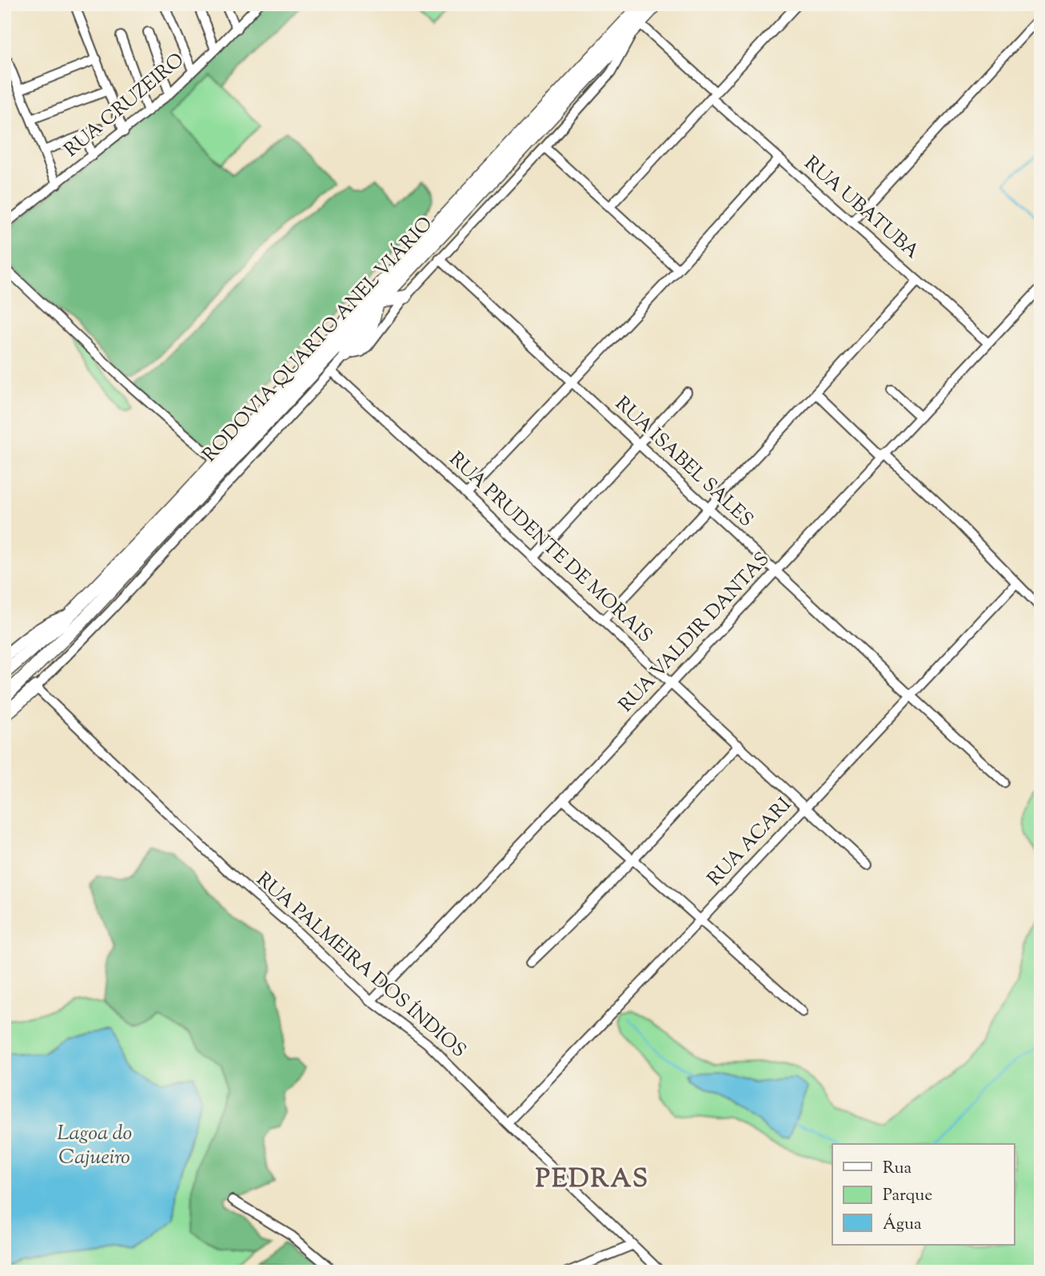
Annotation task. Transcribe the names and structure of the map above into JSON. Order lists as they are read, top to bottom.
{
  "streets": {
    "highway": ["RODOVIA QUARTO ANEL VIÁRIO"],
    "street": [
      "RUA CRUZEIRO",
      "RUA UBATUBA",
      "RUA ISABEL SALES",
      "RUA PRUDENTE DE MORAIS",
      "RUA VALDIR DANTAS",
      "RUA ACARI",
      "RUA PALMEIRA DOS ÍNDIOS"
    ]
  },
  "crossings": [
    ["RUA UBATUBA", "RODOVIA QUARTO ANEL VIÁRIO"],
    ["RUA UBATUBA", "RUA VALDIR DANTAS"],
    ["RUA ISABEL SALES", "RUA VALDIR DANTAS"],
    ["RUA ISABEL SALES", "RUA ACARI"],
    ["RUA PRUDENTE DE MORAIS", "RUA VALDIR DANTAS"],
    ["RUA PRUDENTE DE MORAIS", "RUA ACARI"],
    ["RUA VALDIR DANTAS", "RUA PALMEIRA DOS ÍNDIOS"],
    ["RUA ACARI", "RUA PALMEIRA DOS ÍNDIOS"]
  ],
  "districts": ["PEDRAS"],
  "water": ["Lagoa do Cajueiro"],
  "legend": ["Rua", "Parque", "Água"]
}
